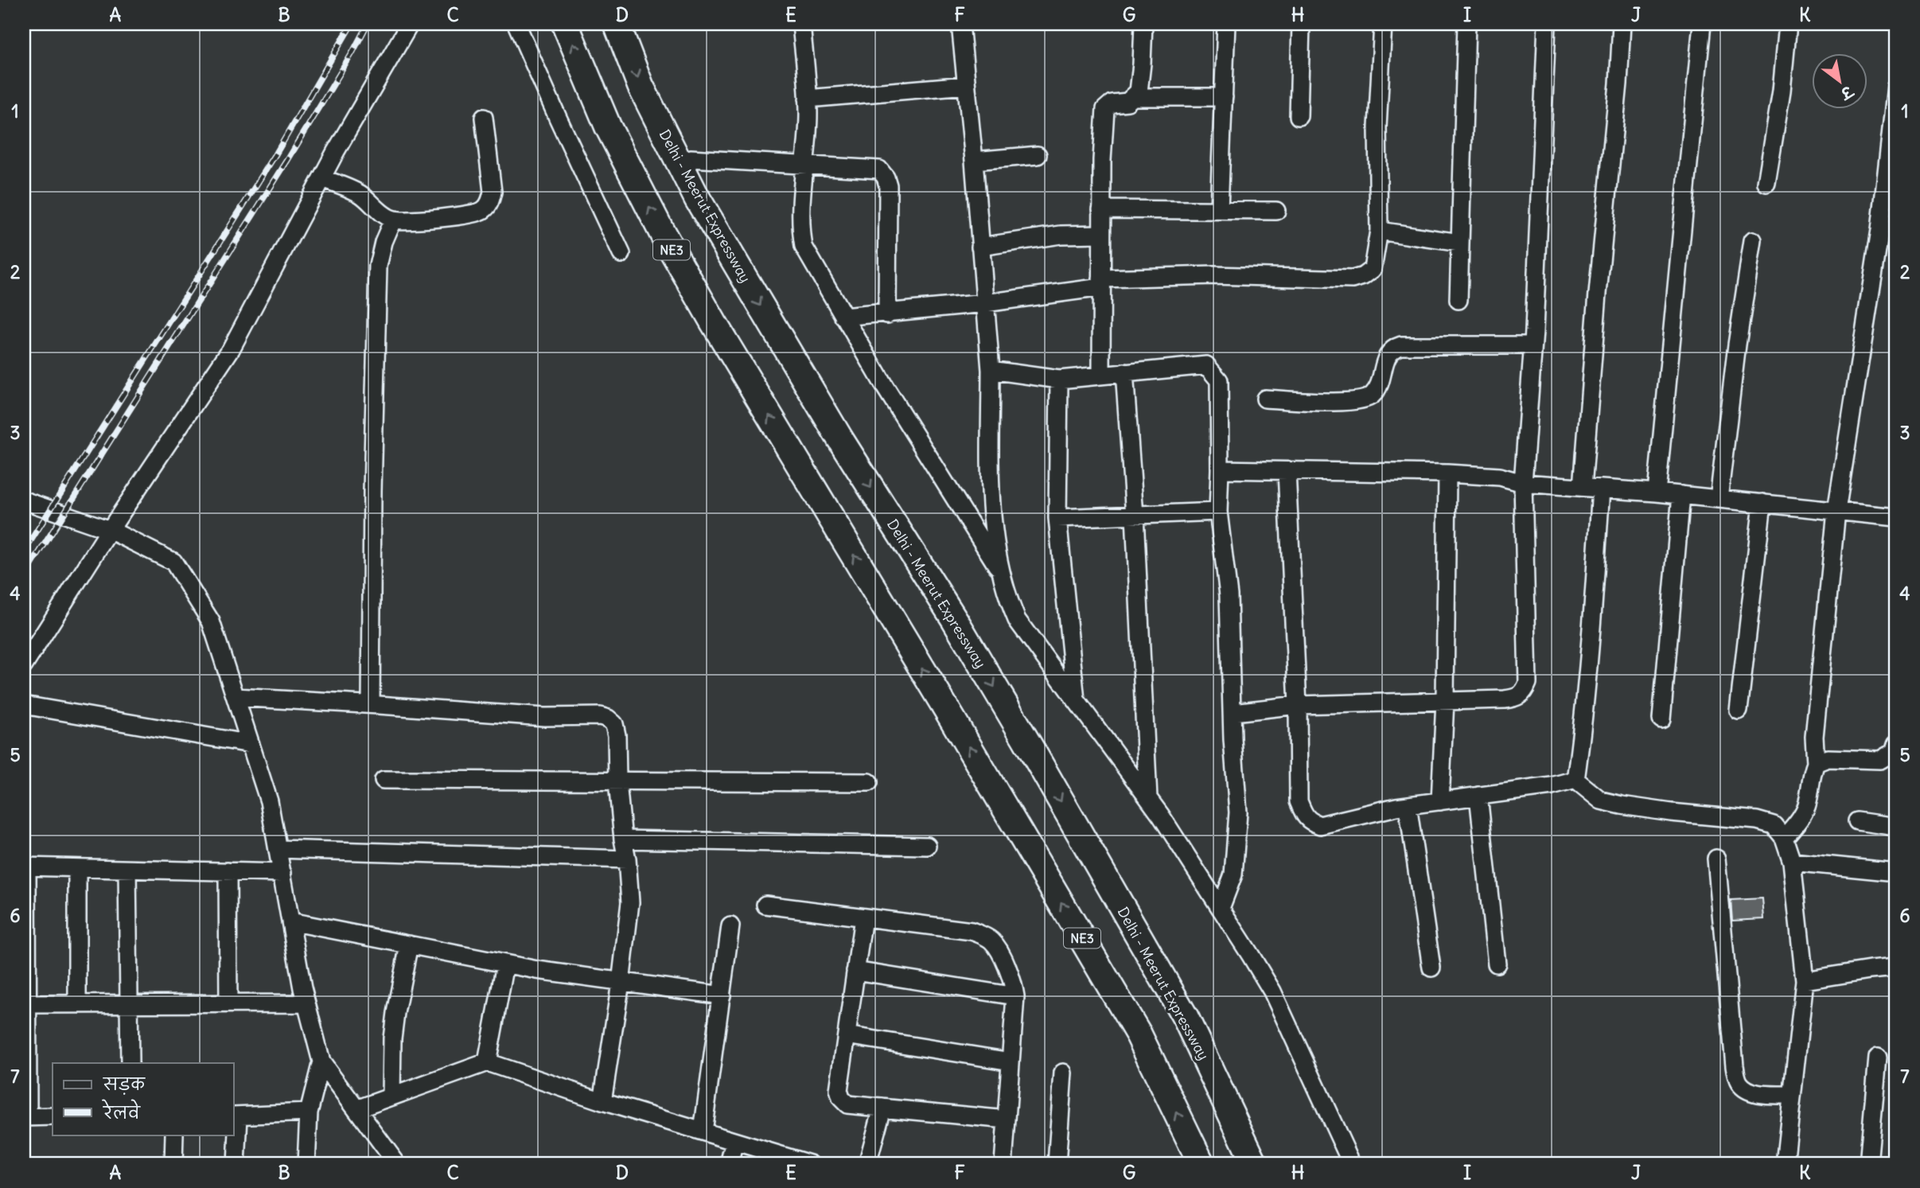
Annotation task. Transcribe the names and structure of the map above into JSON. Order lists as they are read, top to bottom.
{
  "streets": {
    "highway": ["Delhi - Meerut Expressway", "NE3"]
  },
  "legend": ["सड़क", "रेलवे"],
  "north": "bottom right",
  "grid": {
    "columns": [
      "A",
      "B",
      "C",
      "D",
      "E",
      "F",
      "G",
      "H",
      "I",
      "J",
      "K"
    ],
    "rows": [
      "1",
      "2",
      "3",
      "4",
      "5",
      "6",
      "7"
    ]
  }
}
